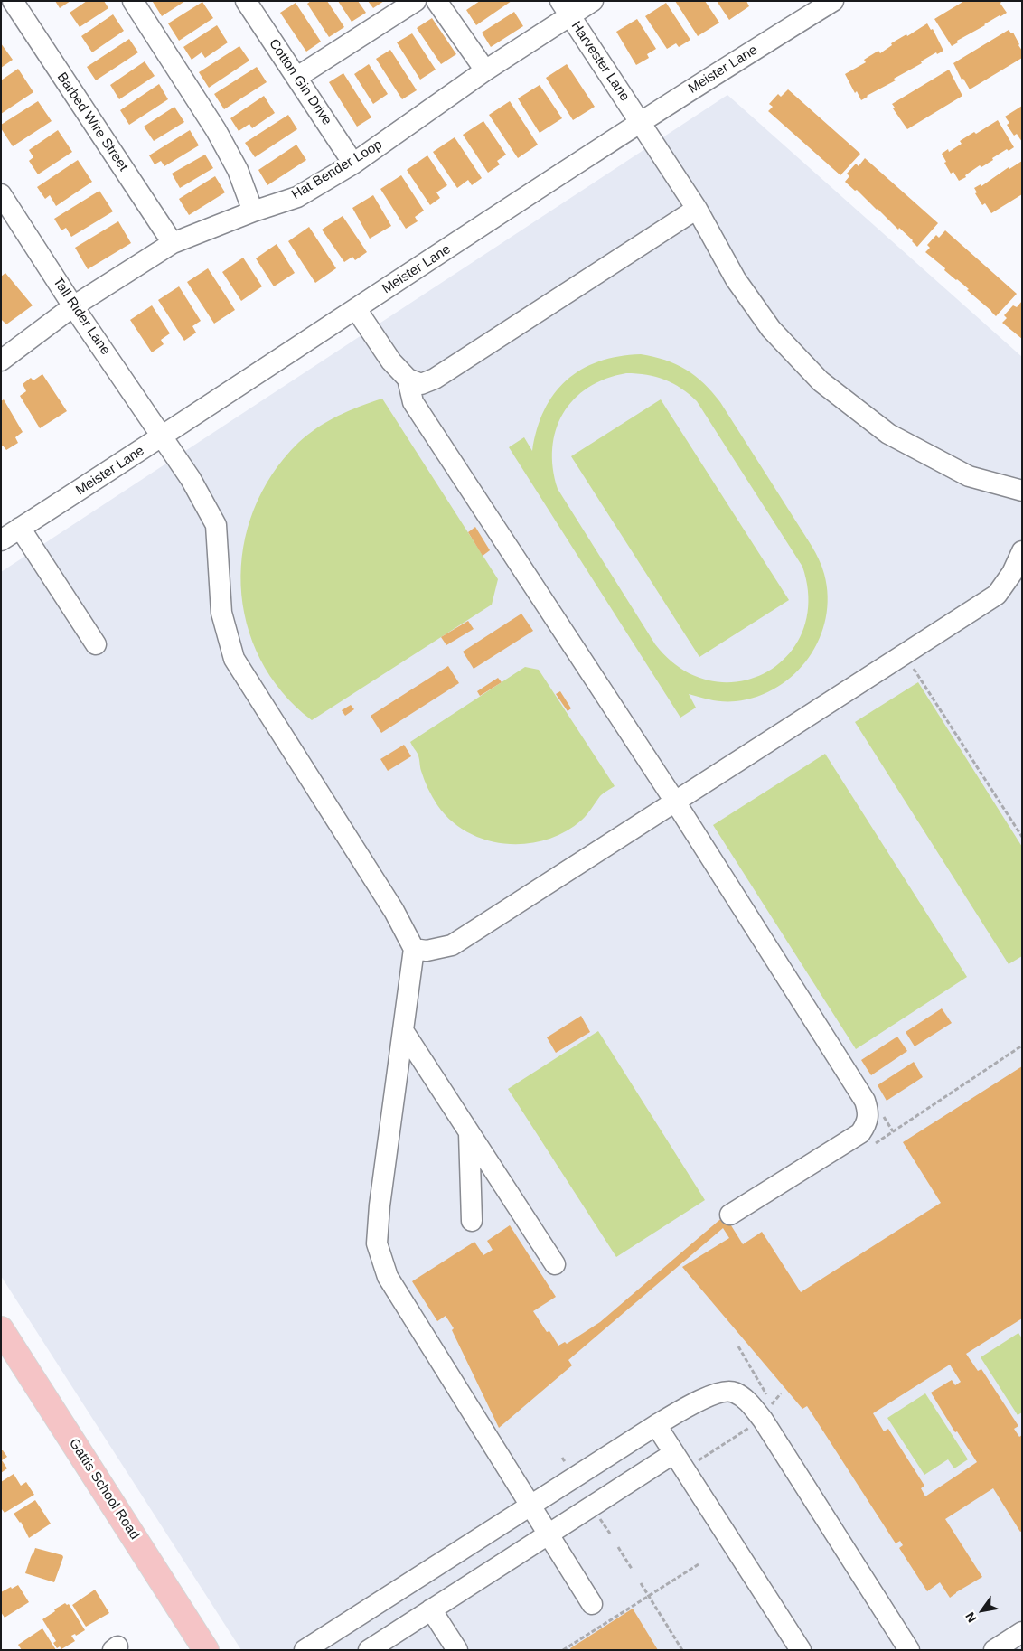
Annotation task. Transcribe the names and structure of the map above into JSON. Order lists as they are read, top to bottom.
{
  "streets": {
    "main road": ["Gattis School Road"],
    "street": [
      "Harvester Lane",
      "Meister Lane",
      "Cotton Gin Drive",
      "Barbed Wire Street",
      "Hat Bender Loop",
      "Tall Rider Lane"
    ]
  },
  "crossings": [
    ["Harvester Lane", "Meister Lane"],
    ["Harvester Lane", "Hat Bender Loop"],
    ["Meister Lane", "Tall Rider Lane"],
    ["Cotton Gin Drive", "Hat Bender Loop"],
    ["Barbed Wire Street", "Hat Bender Loop"],
    ["Hat Bender Loop", "Tall Rider Lane"]
  ],
  "north": "bottom left"
}
